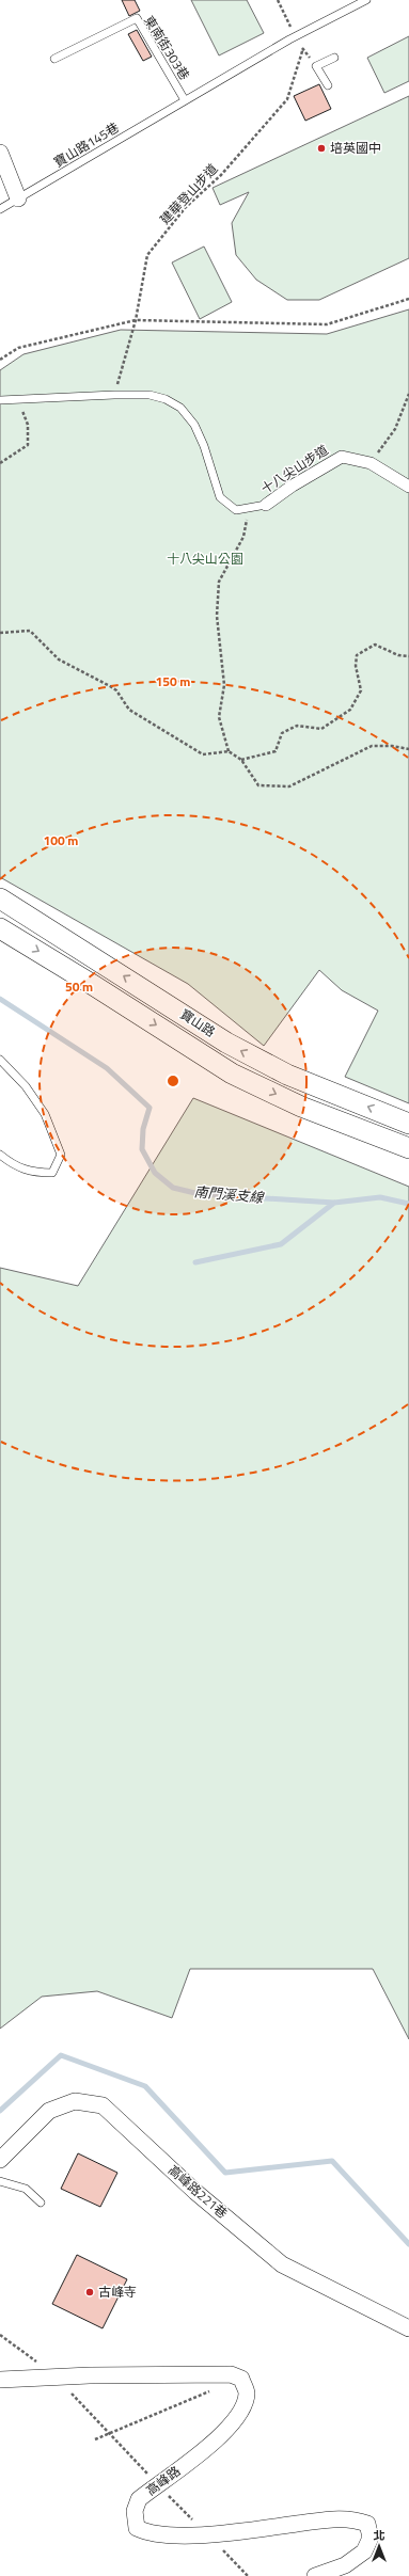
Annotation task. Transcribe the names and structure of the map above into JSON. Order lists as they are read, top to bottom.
{
  "streets": {
    "street": [
      "十八尖山步道",
      "寶山路",
      "高峰路221巷",
      "高峰路"
    ],
    "lane": ["東南街303巷", "寶山路145巷"],
    "path": ["建華登山步道"]
  },
  "crossings": [
    ["東南街303巷", "寶山路145巷"],
    ["建華登山步道", "十八尖山步道"]
  ],
  "water": ["南門溪支線"],
  "parks": ["十八尖山公園"],
  "places": ["培英國中", "古峰寺"],
  "north": "top",
  "rings": ["150 m", "100 m", "50 m"]
}
